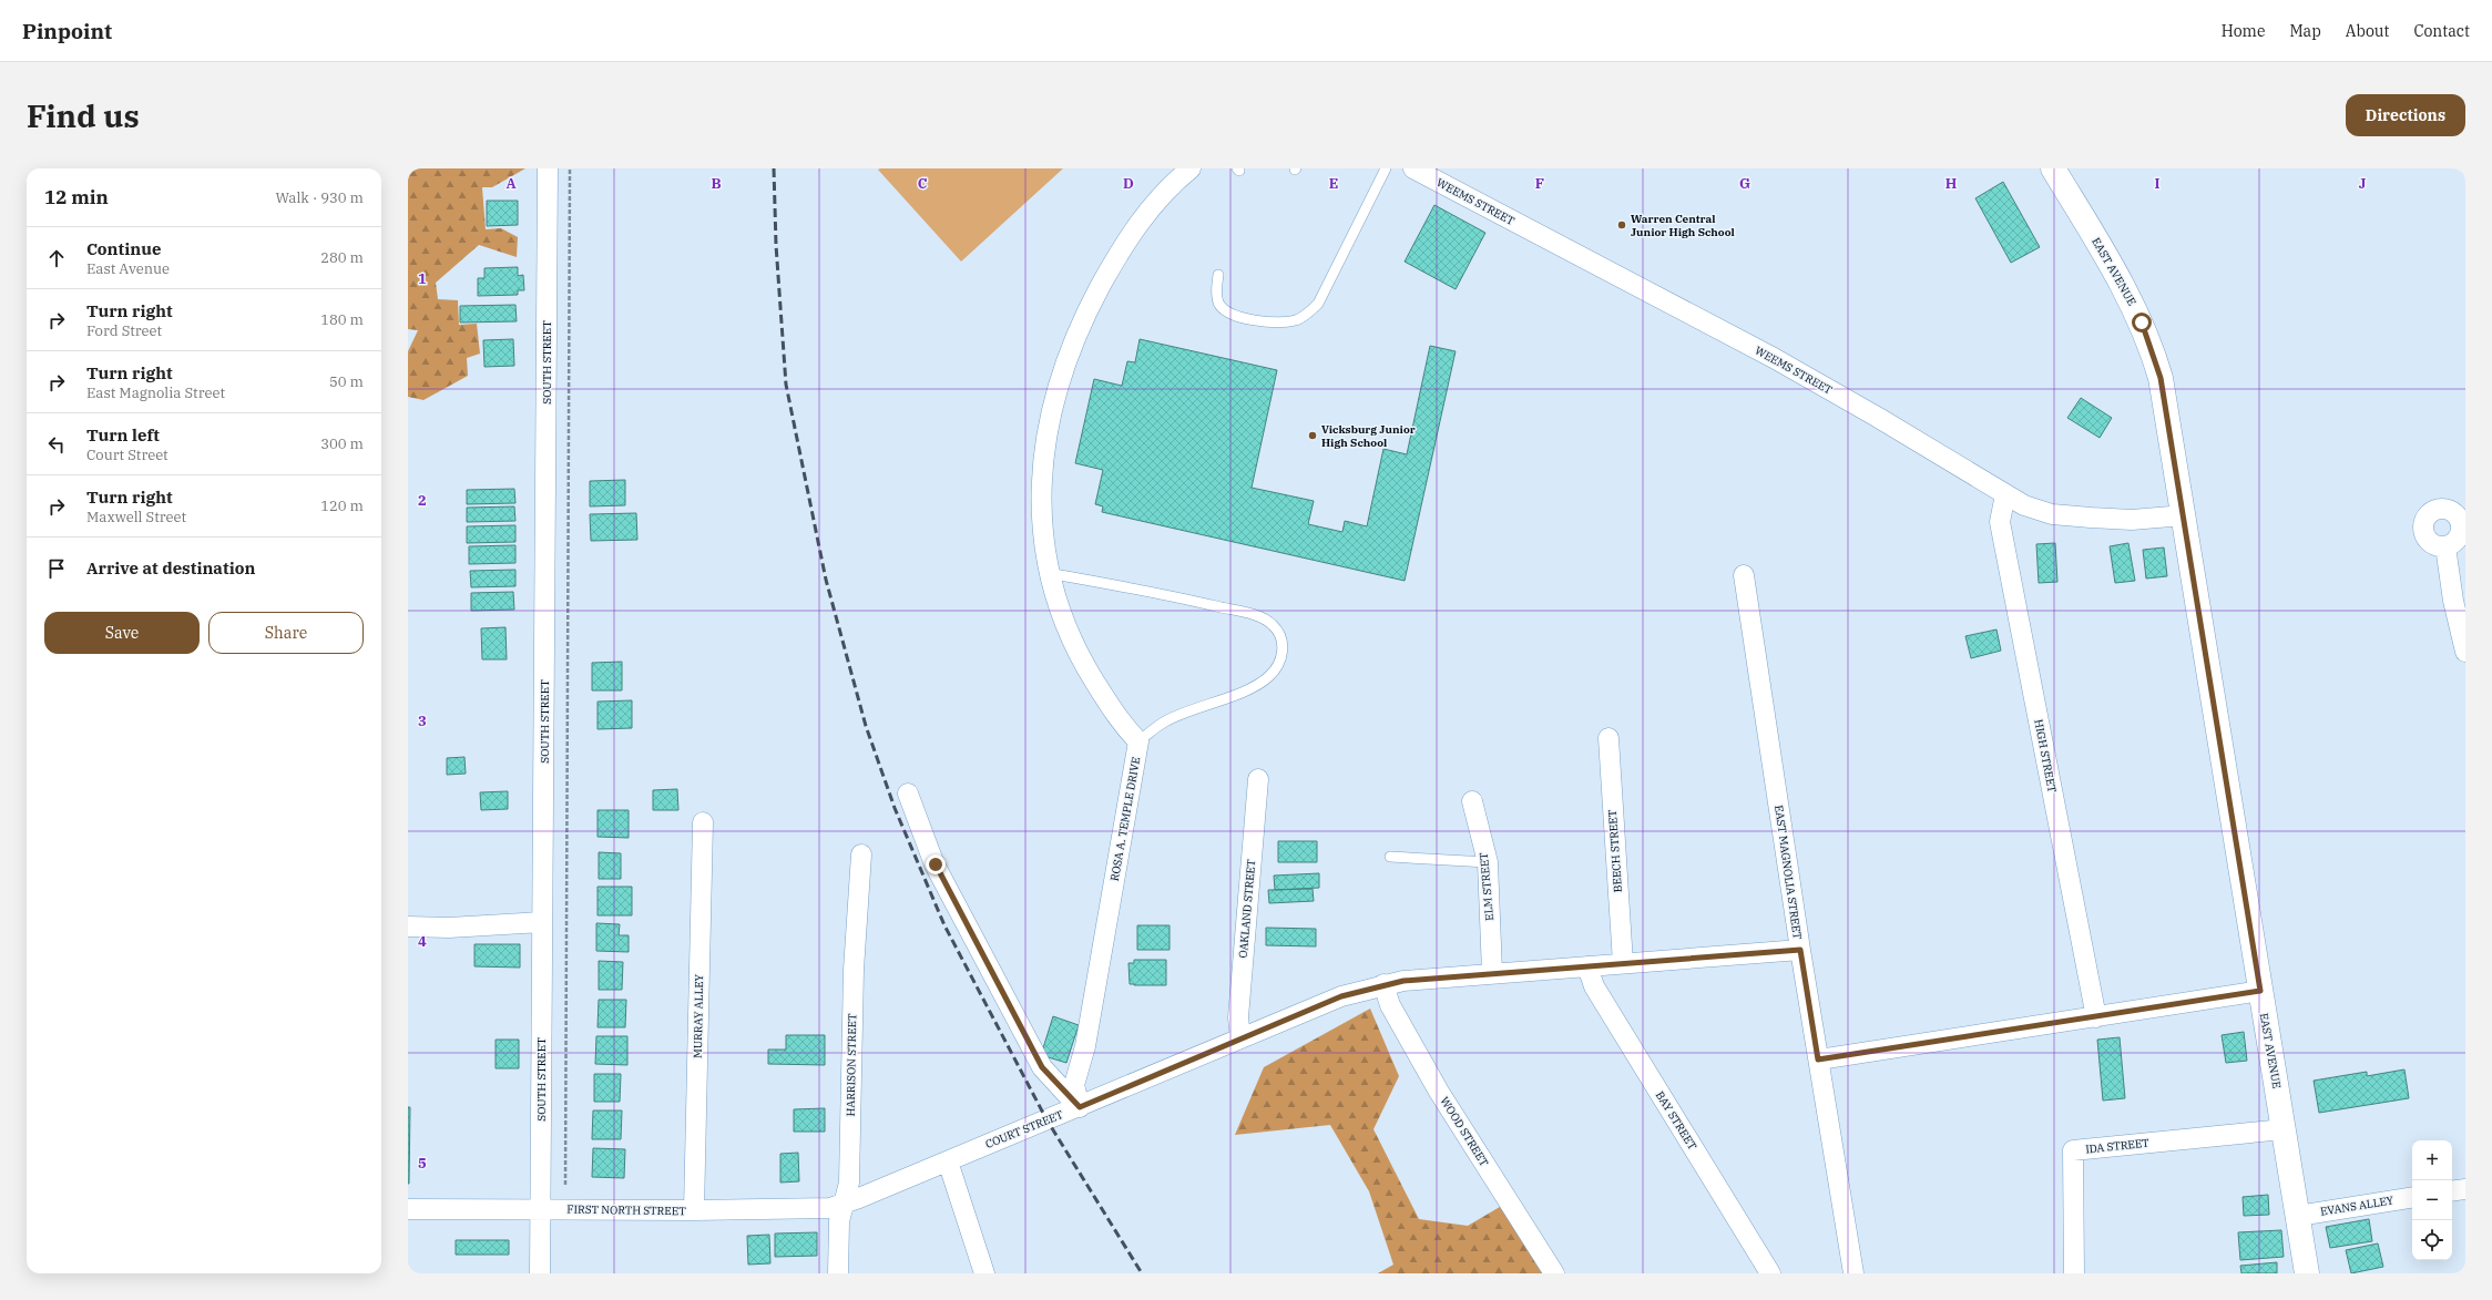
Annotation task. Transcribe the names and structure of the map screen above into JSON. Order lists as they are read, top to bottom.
{
  "streets": {
    "street": [
      "WEEMS STREET",
      "EAST AVENUE",
      "SOUTH STREET",
      "HIGH STREET",
      "ROSA A. TEMPLE DRIVE",
      "BEECH STREET",
      "EAST MAGNOLIA STREET",
      "ELM STREET",
      "OAKLAND STREET",
      "MURRAY ALLEY",
      "HARRISON STREET",
      "BAY STREET",
      "COURT STREET",
      "WOOD STREET",
      "IDA STREET",
      "EVANS ALLEY",
      "FIRST NORTH STREET"
    ]
  },
  "crossings": [
    ["WEEMS STREET", "EAST AVENUE"],
    ["WEEMS STREET", "HIGH STREET"],
    ["EAST AVENUE", "IDA STREET"],
    ["EAST AVENUE", "EVANS ALLEY"],
    ["SOUTH STREET", "FIRST NORTH STREET"],
    ["ROSA A. TEMPLE DRIVE", "COURT STREET"],
    ["BEECH STREET", "COURT STREET"],
    ["EAST MAGNOLIA STREET", "COURT STREET"],
    ["ELM STREET", "COURT STREET"],
    ["OAKLAND STREET", "COURT STREET"],
    ["MURRAY ALLEY", "FIRST NORTH STREET"],
    ["HARRISON STREET", "COURT STREET"],
    ["HARRISON STREET", "FIRST NORTH STREET"],
    ["BAY STREET", "COURT STREET"],
    ["COURT STREET", "WOOD STREET"],
    ["COURT STREET", "FIRST NORTH STREET"]
  ],
  "places": ["Warren Central Junior High School", "Vicksburg Junior High School"],
  "page": {
    "header": "Pinpoint",
    "nav": [
      "Home",
      "Map",
      "About",
      "Contact"
    ],
    "buttons": [
      "Directions",
      ["Save", "Share"]
    ],
    "title": "Find us",
    "heading": ["12 min", "Walk · 930 m"],
    "list": [
      ["Continue", "East Avenue", "280 m"],
      ["Turn right", "Ford Street", "180 m"],
      ["Turn right", "East Magnolia Street", "50 m"],
      ["Turn left", "Court Street", "300 m"],
      ["Turn right", "Maxwell Street", "120 m"],
      "Arrive at destination"
    ],
    "map_buttons": ["+", "−"]
  },
  "grid": {
    "columns": [
      "A",
      "B",
      "C",
      "D",
      "E",
      "F",
      "G",
      "H",
      "I",
      "J"
    ],
    "rows": [
      "1",
      "2",
      "3",
      "4",
      "5"
    ]
  }
}
